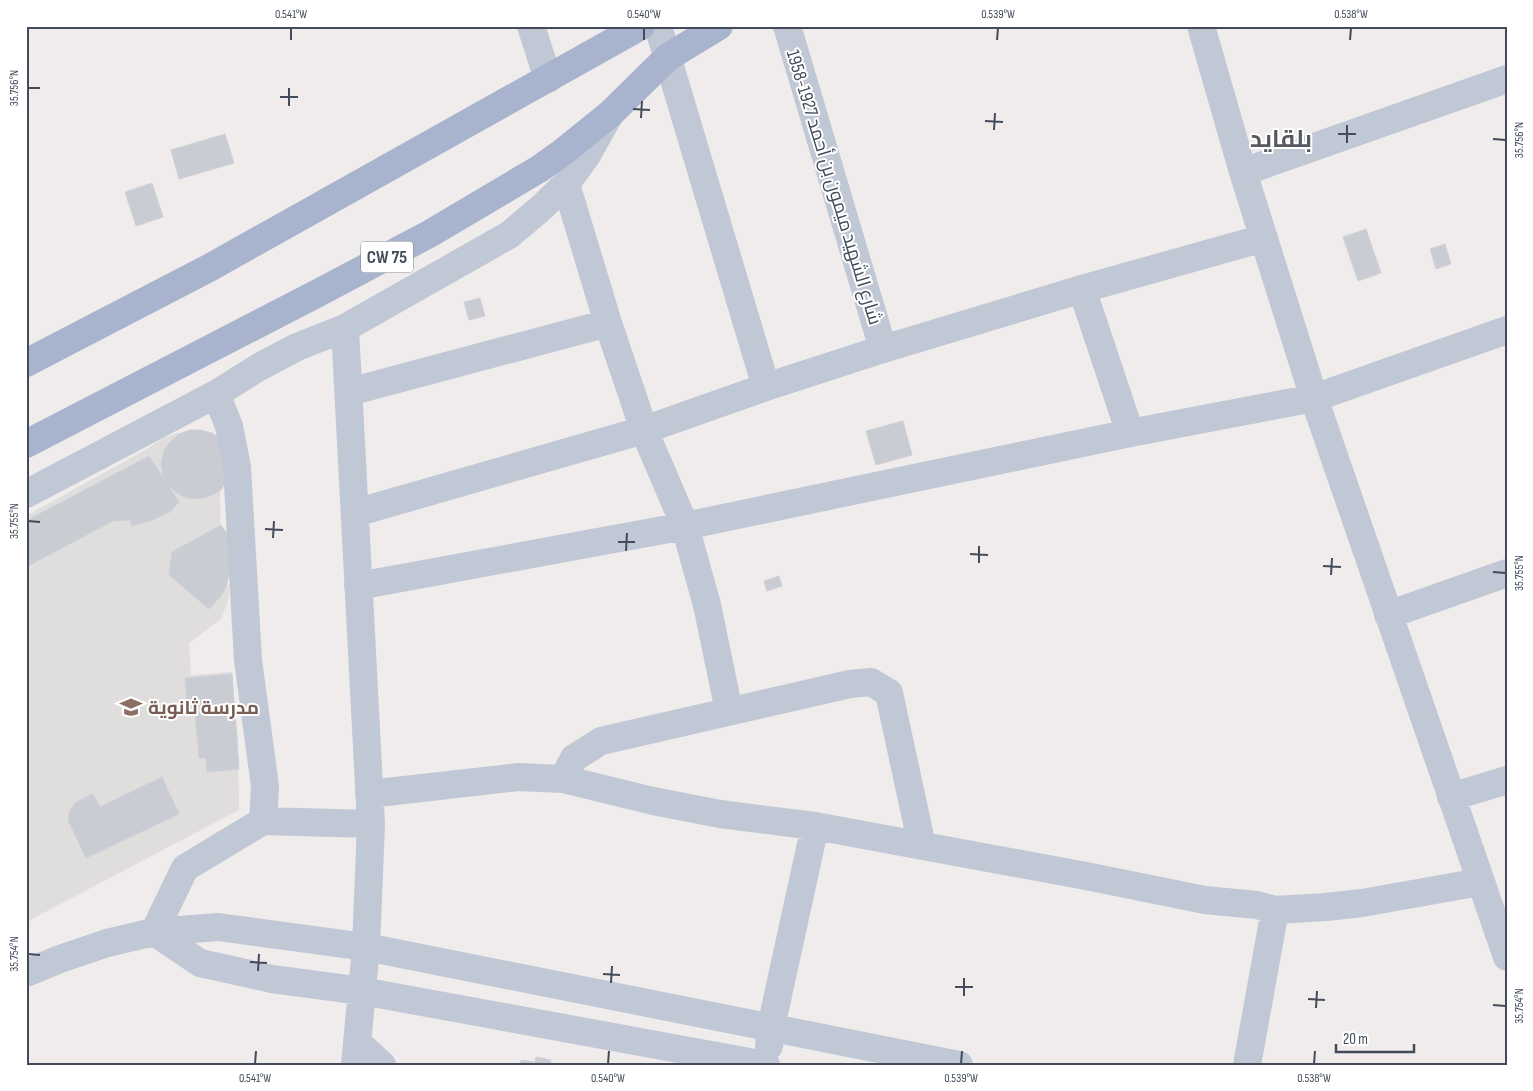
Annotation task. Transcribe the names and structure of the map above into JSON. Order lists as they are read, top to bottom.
{
  "streets": {
    "main road": ["CW 75"],
    "street": ["شارع الشهيد ميمون بن أحمد 1927-1958"]
  },
  "districts": ["بلقايد"],
  "places": {
    "school or university": ["مدرسة ثانوية"]
  },
  "scale_bar": "20 m",
  "coordinates": [
    "0.541°W",
    "0.540°W",
    "0.539°W",
    "0.538°W",
    "35.756°N",
    "35.755°N",
    "35.754°N"
  ]
}
